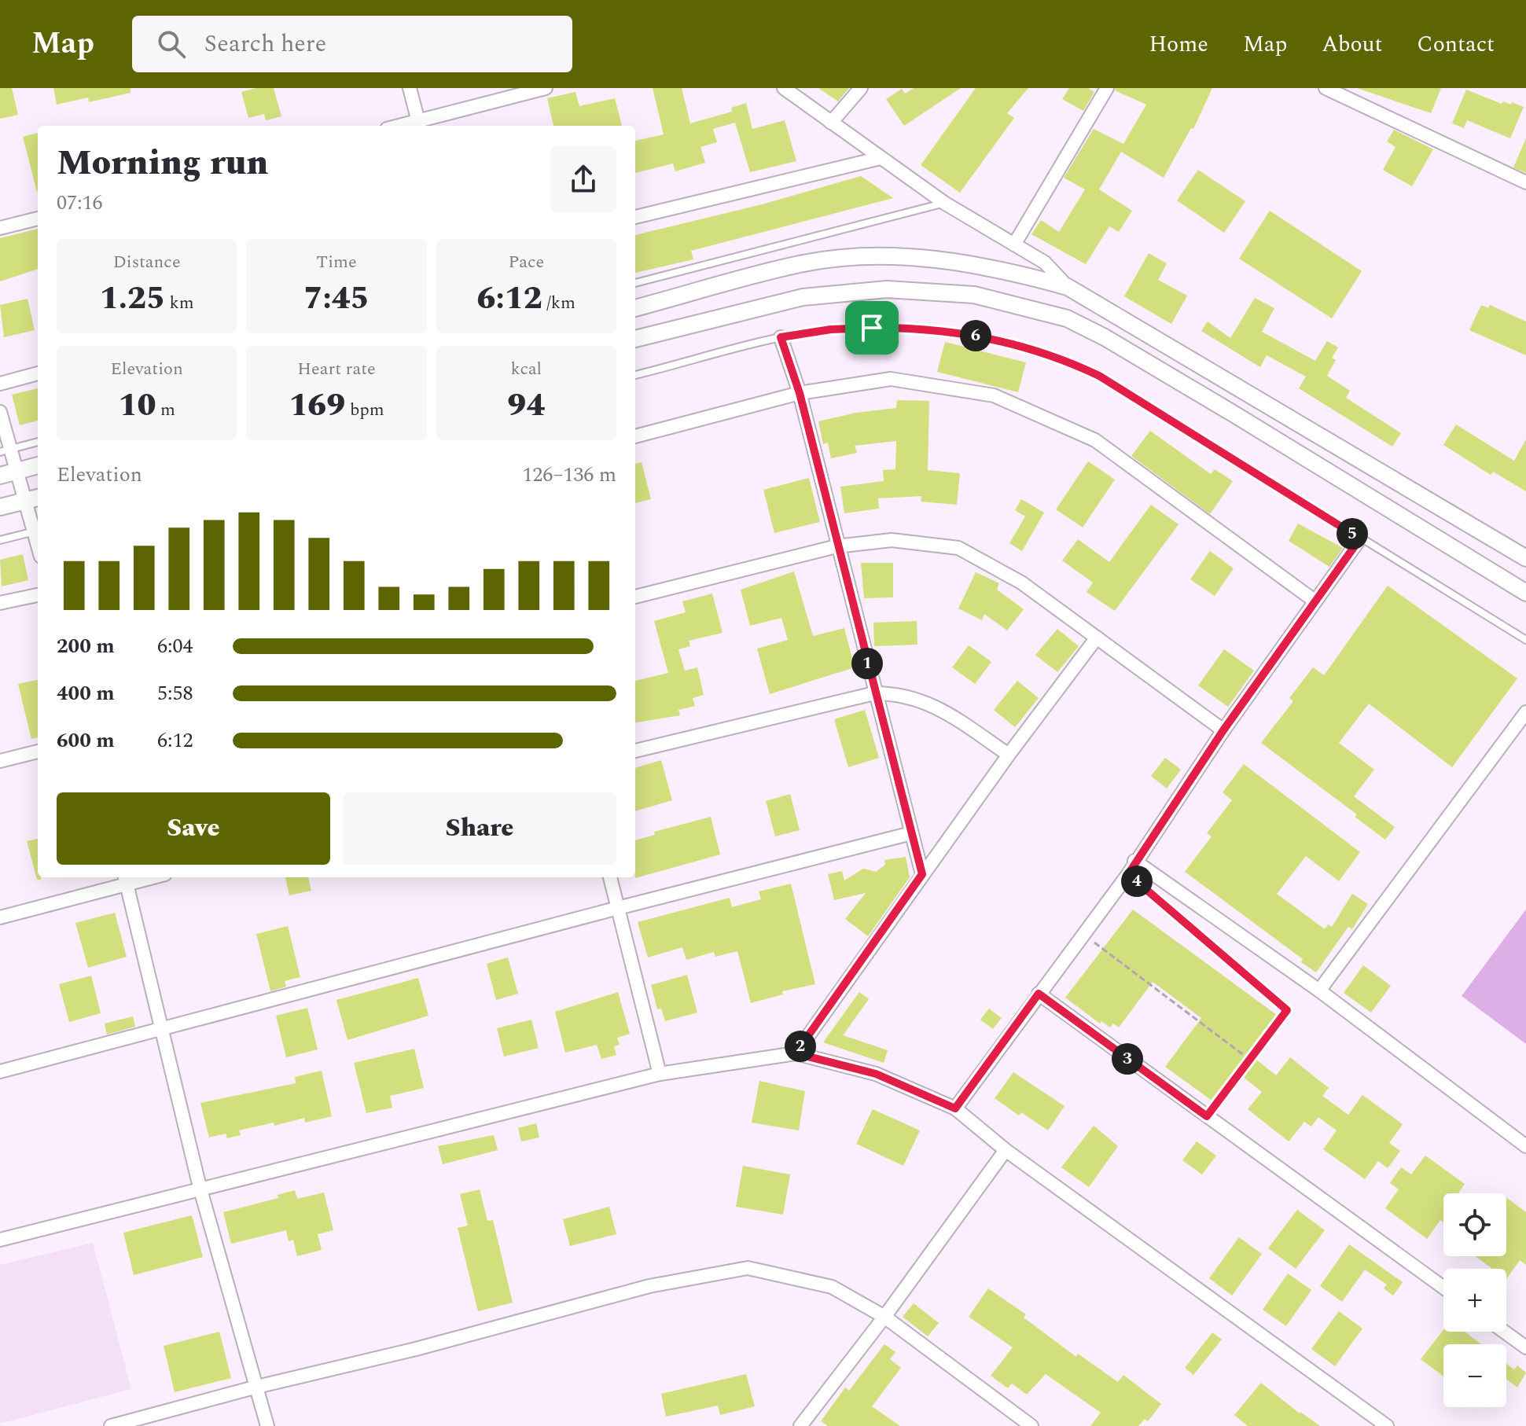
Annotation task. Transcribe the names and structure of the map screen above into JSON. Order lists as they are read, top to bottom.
{
  "page": {
    "header": "Map",
    "search": "Search here",
    "nav": [
      "Home",
      "Map",
      "About",
      "Contact"
    ],
    "heading": ["Morning run", "07:16"],
    "stats": [
      ["Distance", "1.25 km"],
      ["Time", "7:45"],
      ["Pace", "6:12 /km"],
      ["Elevation", "10 m"],
      ["Heart rate", "169 bpm"],
      ["kcal", "94"]
    ],
    "pins": [
      "6",
      "5",
      "1",
      "4",
      "2",
      "3"
    ],
    "chart": ["Elevation", "126–136 m"],
    "list": [
      {
        "name": "200 m",
        "note": "6:04"
      },
      {
        "name": "400 m",
        "note": "5:58"
      },
      {
        "name": "600 m",
        "note": "6:12"
      }
    ],
    "buttons": ["Save", "Share"],
    "map_buttons": ["+", "−"]
  }
}
